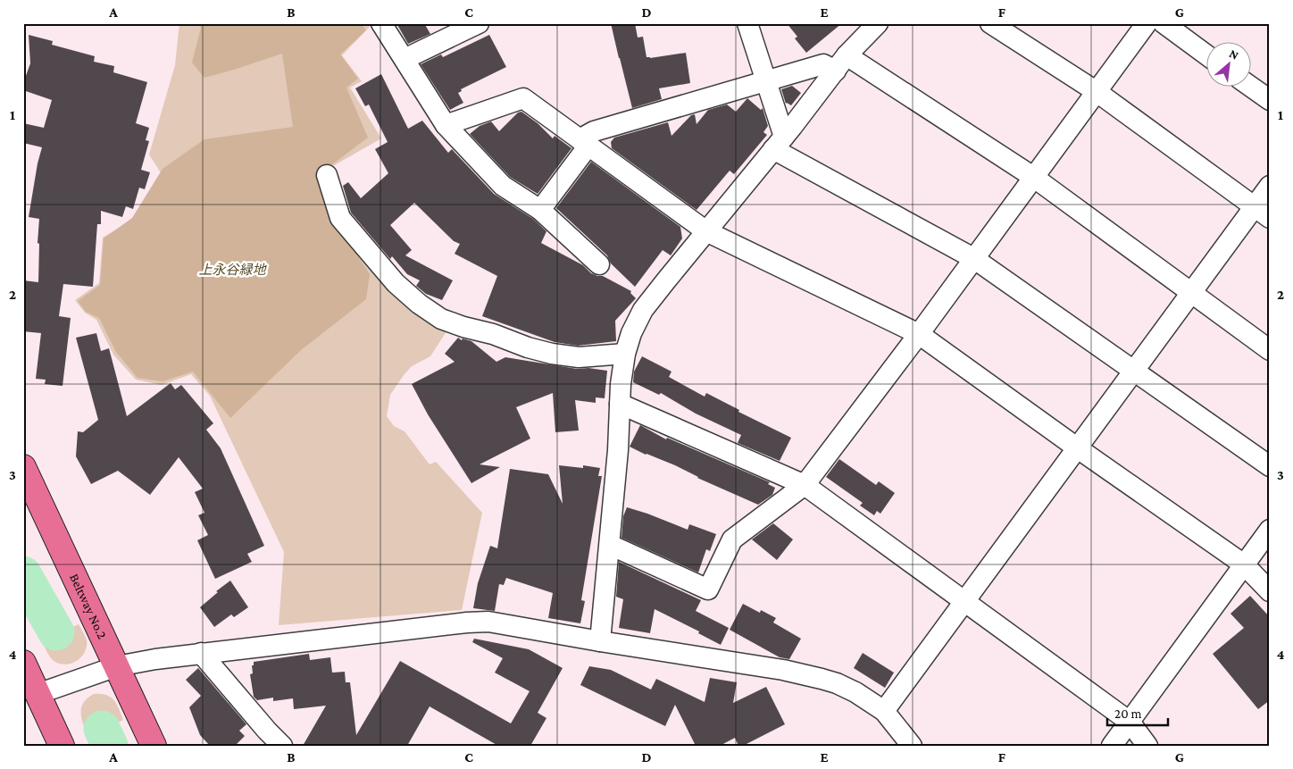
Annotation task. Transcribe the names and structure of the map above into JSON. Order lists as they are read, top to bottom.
{
  "streets": {
    "main road": ["Beltway No.2"]
  },
  "parks": ["上永谷緑地"],
  "scale_bar": "20 m",
  "north": "top right",
  "grid": {
    "columns": [
      "A",
      "B",
      "C",
      "D",
      "E",
      "F",
      "G"
    ],
    "rows": [
      "1",
      "2",
      "3",
      "4"
    ]
  }
}
